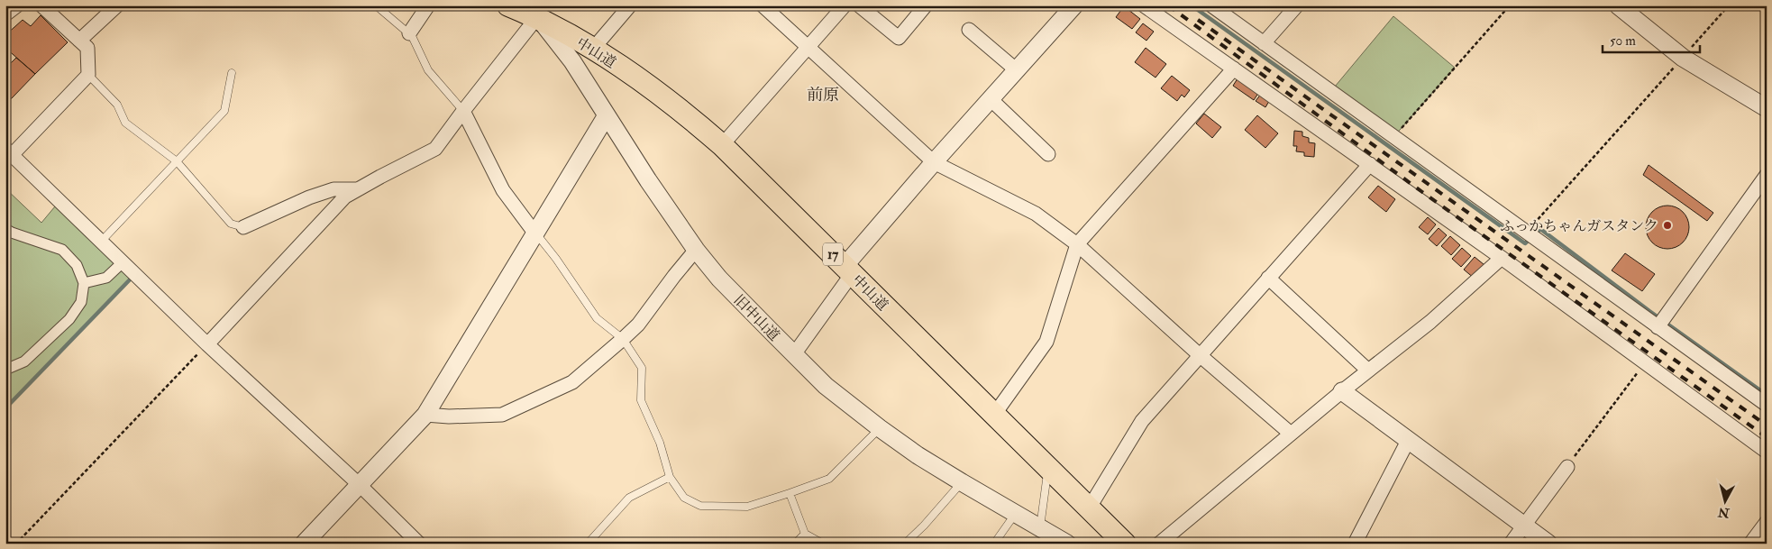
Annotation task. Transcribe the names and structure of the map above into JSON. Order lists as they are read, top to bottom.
{
  "streets": {
    "highway": ["中山道", "17"],
    "street": ["旧中山道"]
  },
  "crossings": [
    ["中山道", "旧中山道"]
  ],
  "districts": ["前原"],
  "places": ["ふっかちゃんガスタンク"],
  "scale_bar": "50 m",
  "north": "bottom"
}
